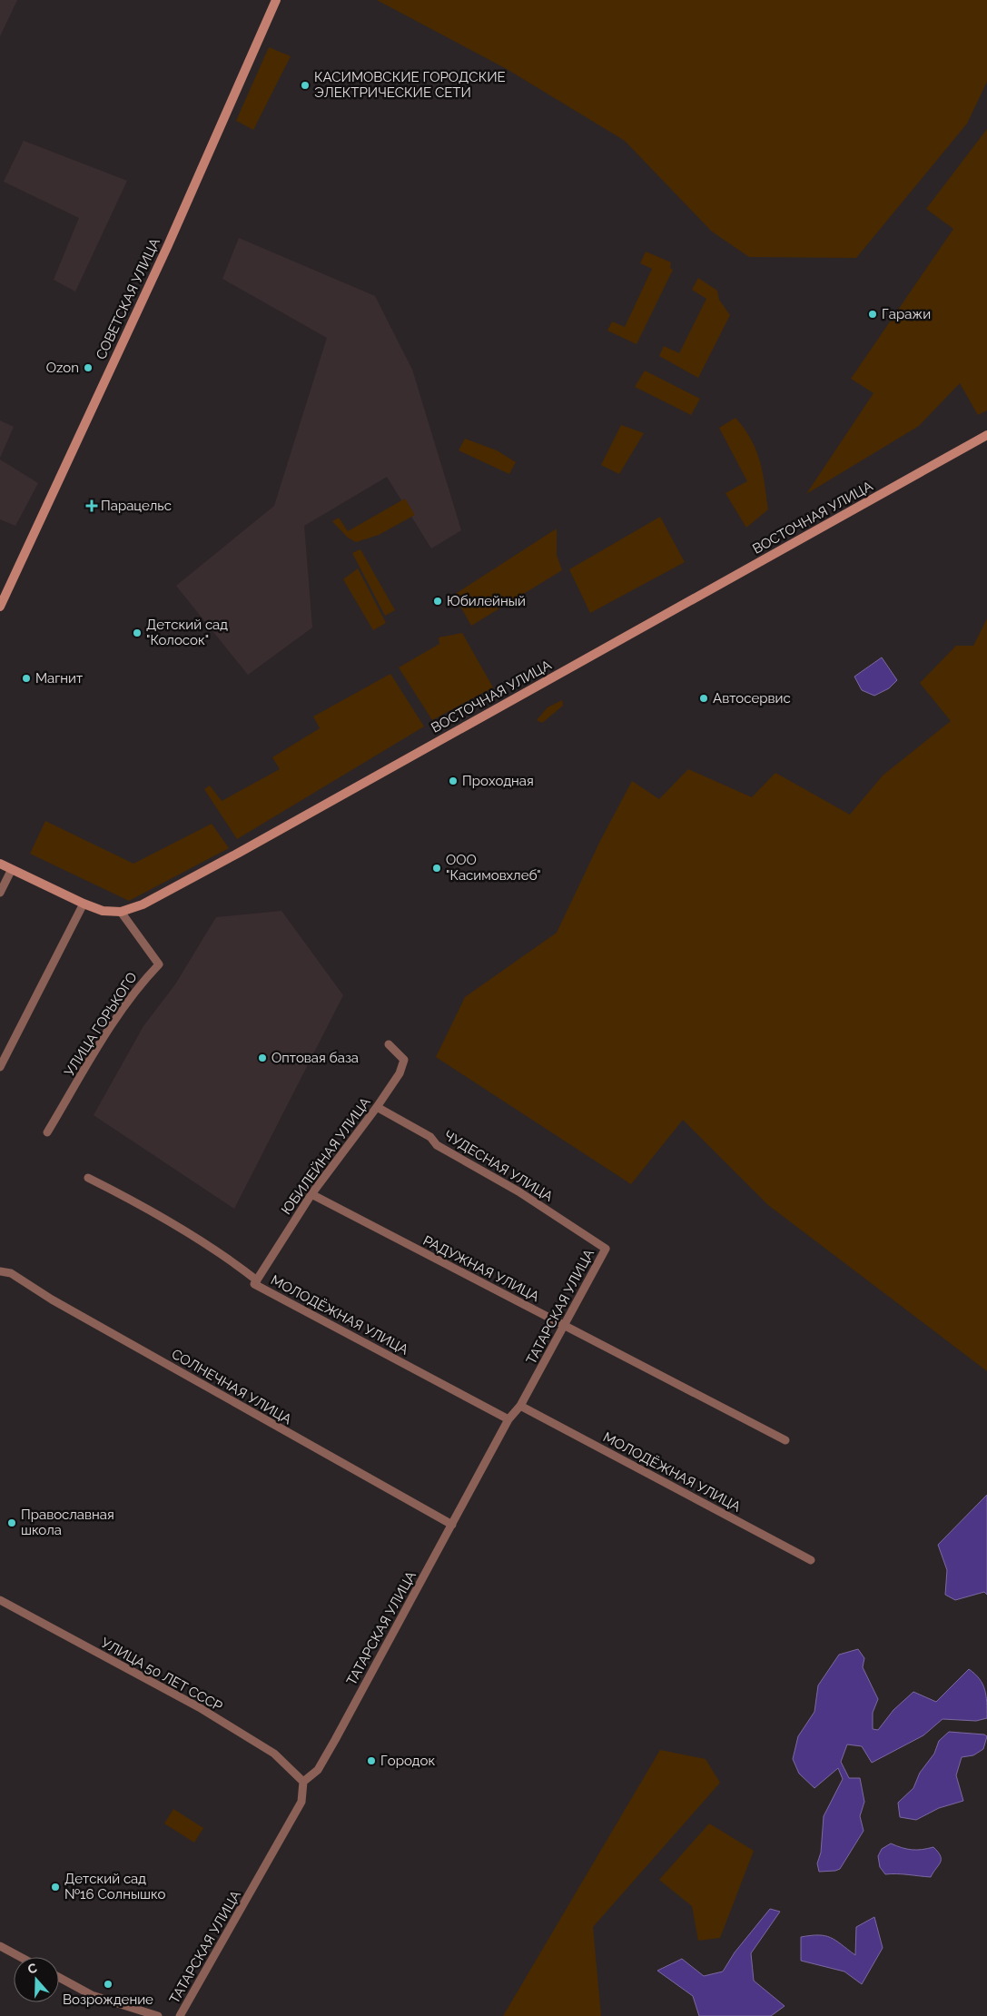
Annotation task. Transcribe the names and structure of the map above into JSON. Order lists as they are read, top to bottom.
{
  "streets": {
    "main road": ["СОВЕТСКАЯ УЛИЦА", "ВОСТОЧНАЯ УЛИЦА"],
    "street": [
      "УЛИЦА ГОРЬКОГО",
      "ЮБИЛЕЙНАЯ УЛИЦА",
      "ЧУДЕСНАЯ УЛИЦА",
      "РАДУЖНАЯ УЛИЦА",
      "ТАТАРСКАЯ УЛИЦА",
      "МОЛОДЁЖНАЯ УЛИЦА",
      "СОЛНЕЧНАЯ УЛИЦА",
      "УЛИЦА 50 ЛЕТ СССР"
    ]
  },
  "crossings": [
    ["ВОСТОЧНАЯ УЛИЦА", "УЛИЦА ГОРЬКОГО"],
    ["ЮБИЛЕЙНАЯ УЛИЦА", "ЧУДЕСНАЯ УЛИЦА"],
    ["ЮБИЛЕЙНАЯ УЛИЦА", "РАДУЖНАЯ УЛИЦА"],
    ["ЮБИЛЕЙНАЯ УЛИЦА", "МОЛОДЁЖНАЯ УЛИЦА"],
    ["ЧУДЕСНАЯ УЛИЦА", "ТАТАРСКАЯ УЛИЦА"],
    ["РАДУЖНАЯ УЛИЦА", "ТАТАРСКАЯ УЛИЦА"],
    ["ТАТАРСКАЯ УЛИЦА", "МОЛОДЁЖНАЯ УЛИЦА"],
    ["ТАТАРСКАЯ УЛИЦА", "СОЛНЕЧНАЯ УЛИЦА"],
    ["ТАТАРСКАЯ УЛИЦА", "УЛИЦА 50 ЛЕТ СССР"]
  ],
  "places": {
    "other": [
      "КАСИМОВСКИЕ ГОРОДСКИЕ ЭЛЕКТРИЧЕСКИЕ СЕТИ",
      "Гаражи",
      "Ozon",
      "Юбилейный",
      "Детский сад \"Колосок\"",
      "Магнит",
      "Автосервис",
      "Проходная",
      "ООО \"Касимовхлеб\"",
      "Оптовая база",
      "Православная школа",
      "Городок",
      "Детский сад №16 Солнышко",
      "Возрождение"
    ],
    "health": ["Парацельс"]
  },
  "north": "top"
}
